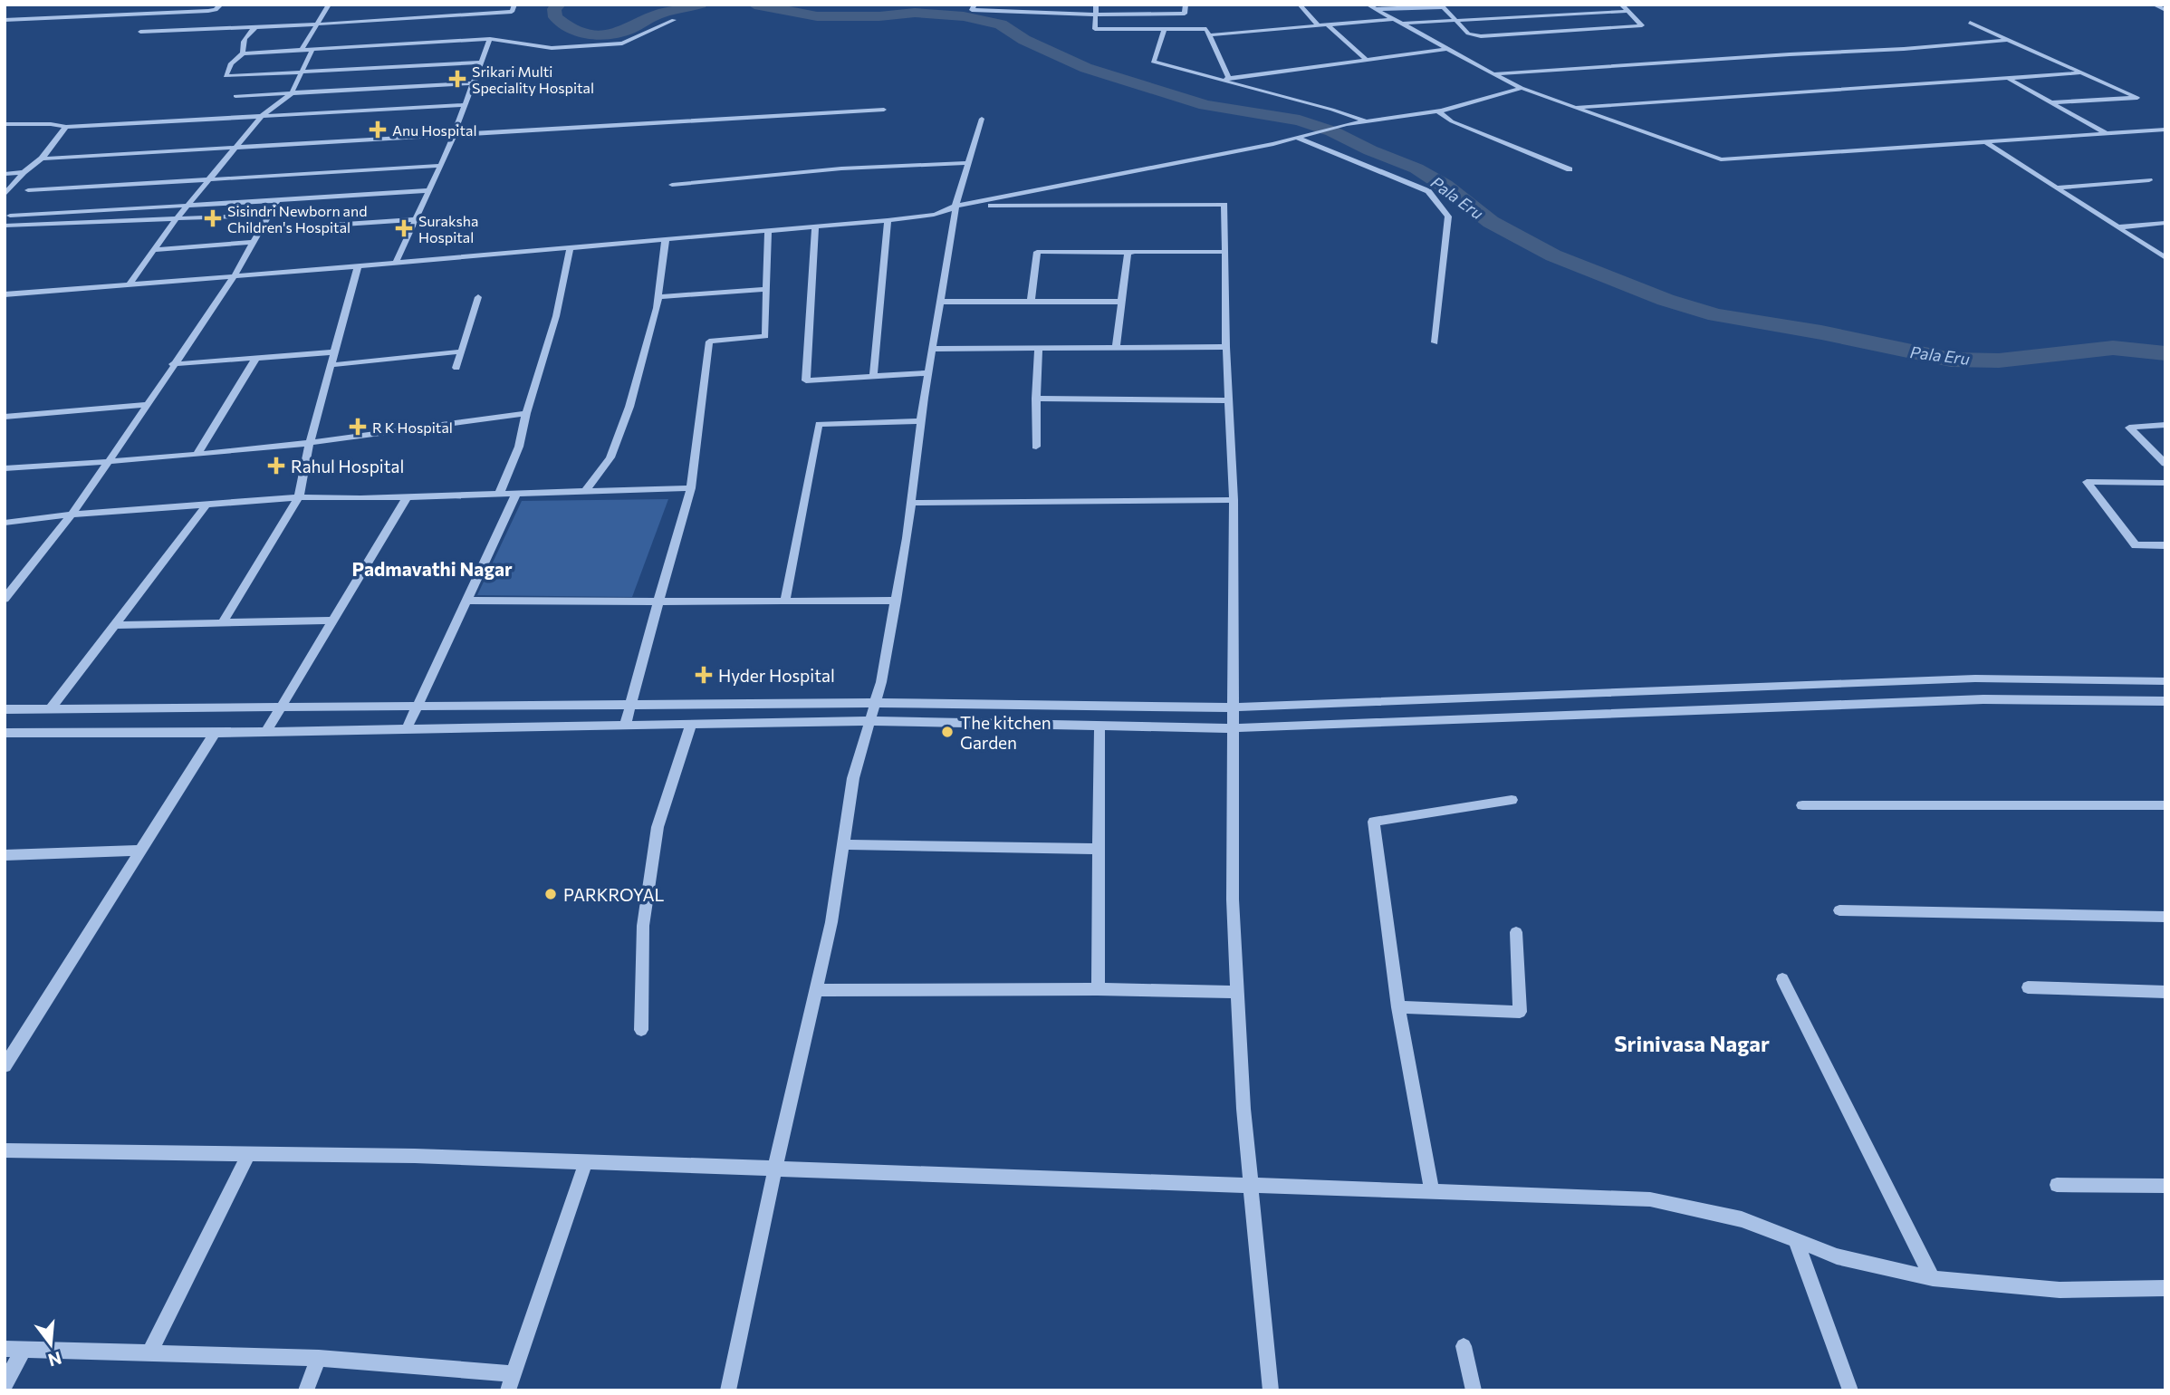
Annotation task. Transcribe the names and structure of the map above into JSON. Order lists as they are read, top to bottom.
{
  "districts": ["Padmavathi Nagar", "Srinivasa Nagar"],
  "water": ["Pala Eru"],
  "places": {
    "health": [
      "Srikari Multi Speciality Hospital",
      "Anu Hospital",
      "Sisindri Newborn and Children's Hospital",
      "Suraksha Hospital",
      "R K Hospital",
      "Rahul Hospital",
      "Hyder Hospital"
    ],
    "other": ["The kitchen Garden", "PARKROYAL"]
  },
  "north": "bottom"
}
